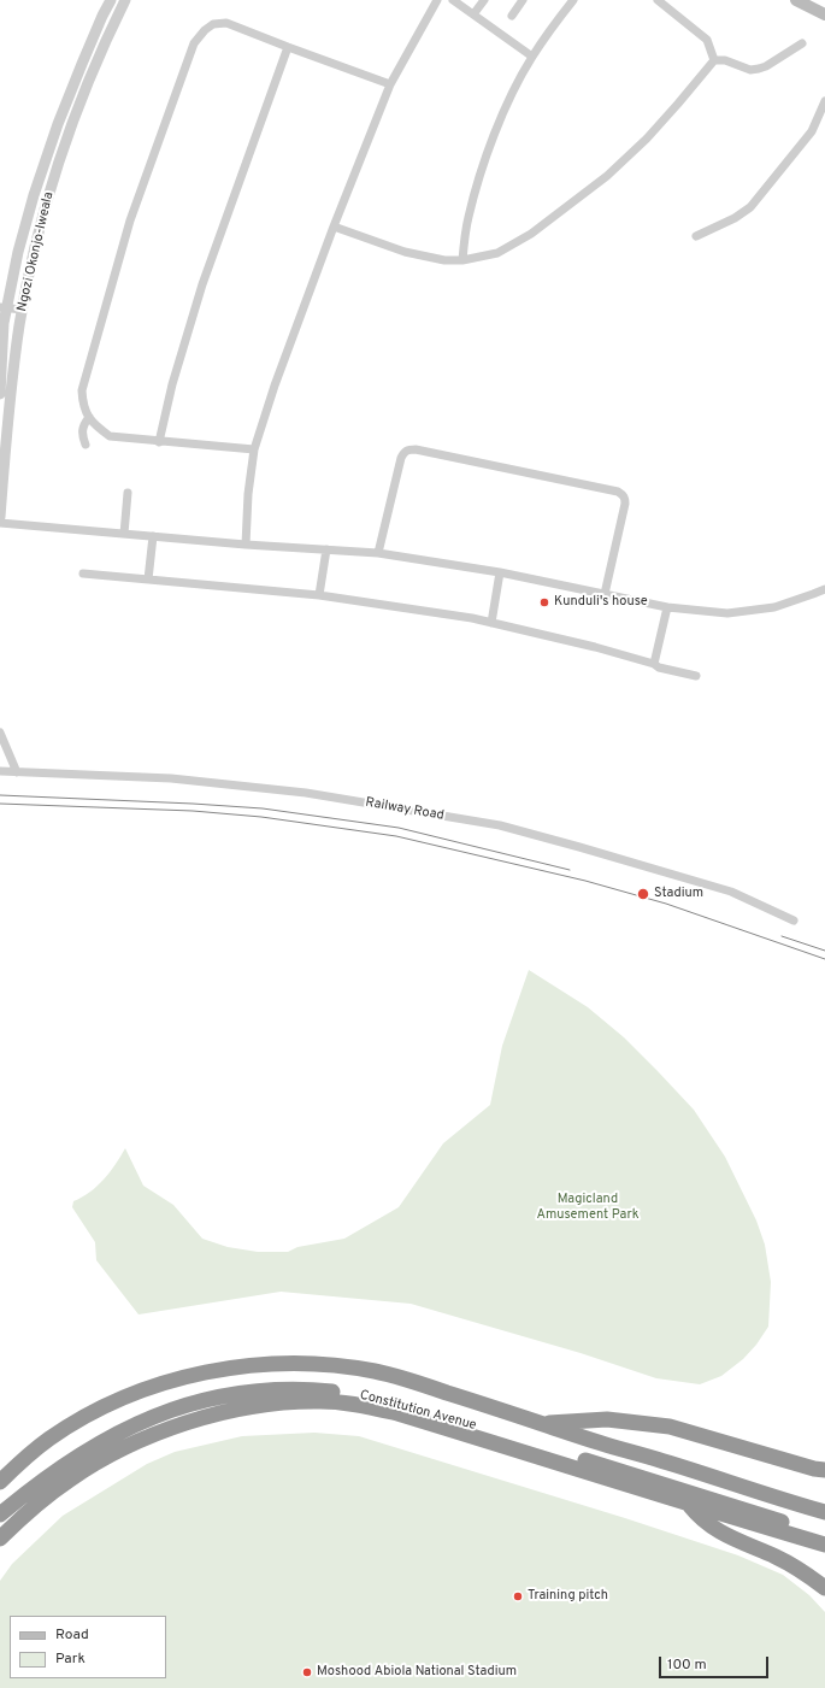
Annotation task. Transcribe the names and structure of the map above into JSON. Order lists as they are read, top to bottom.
{
  "streets": {
    "highway": ["Constitution Avenue"],
    "street": ["Ngozi Okonjo-Iweala", "Railway Road"]
  },
  "parks": ["Magicland Amusement Park"],
  "places": [
    "Kunduli's house",
    "Stadium",
    "Training pitch",
    "Moshood Abiola National Stadium"
  ],
  "legend": ["Road", "Park"],
  "scale_bar": "100 m"
}
